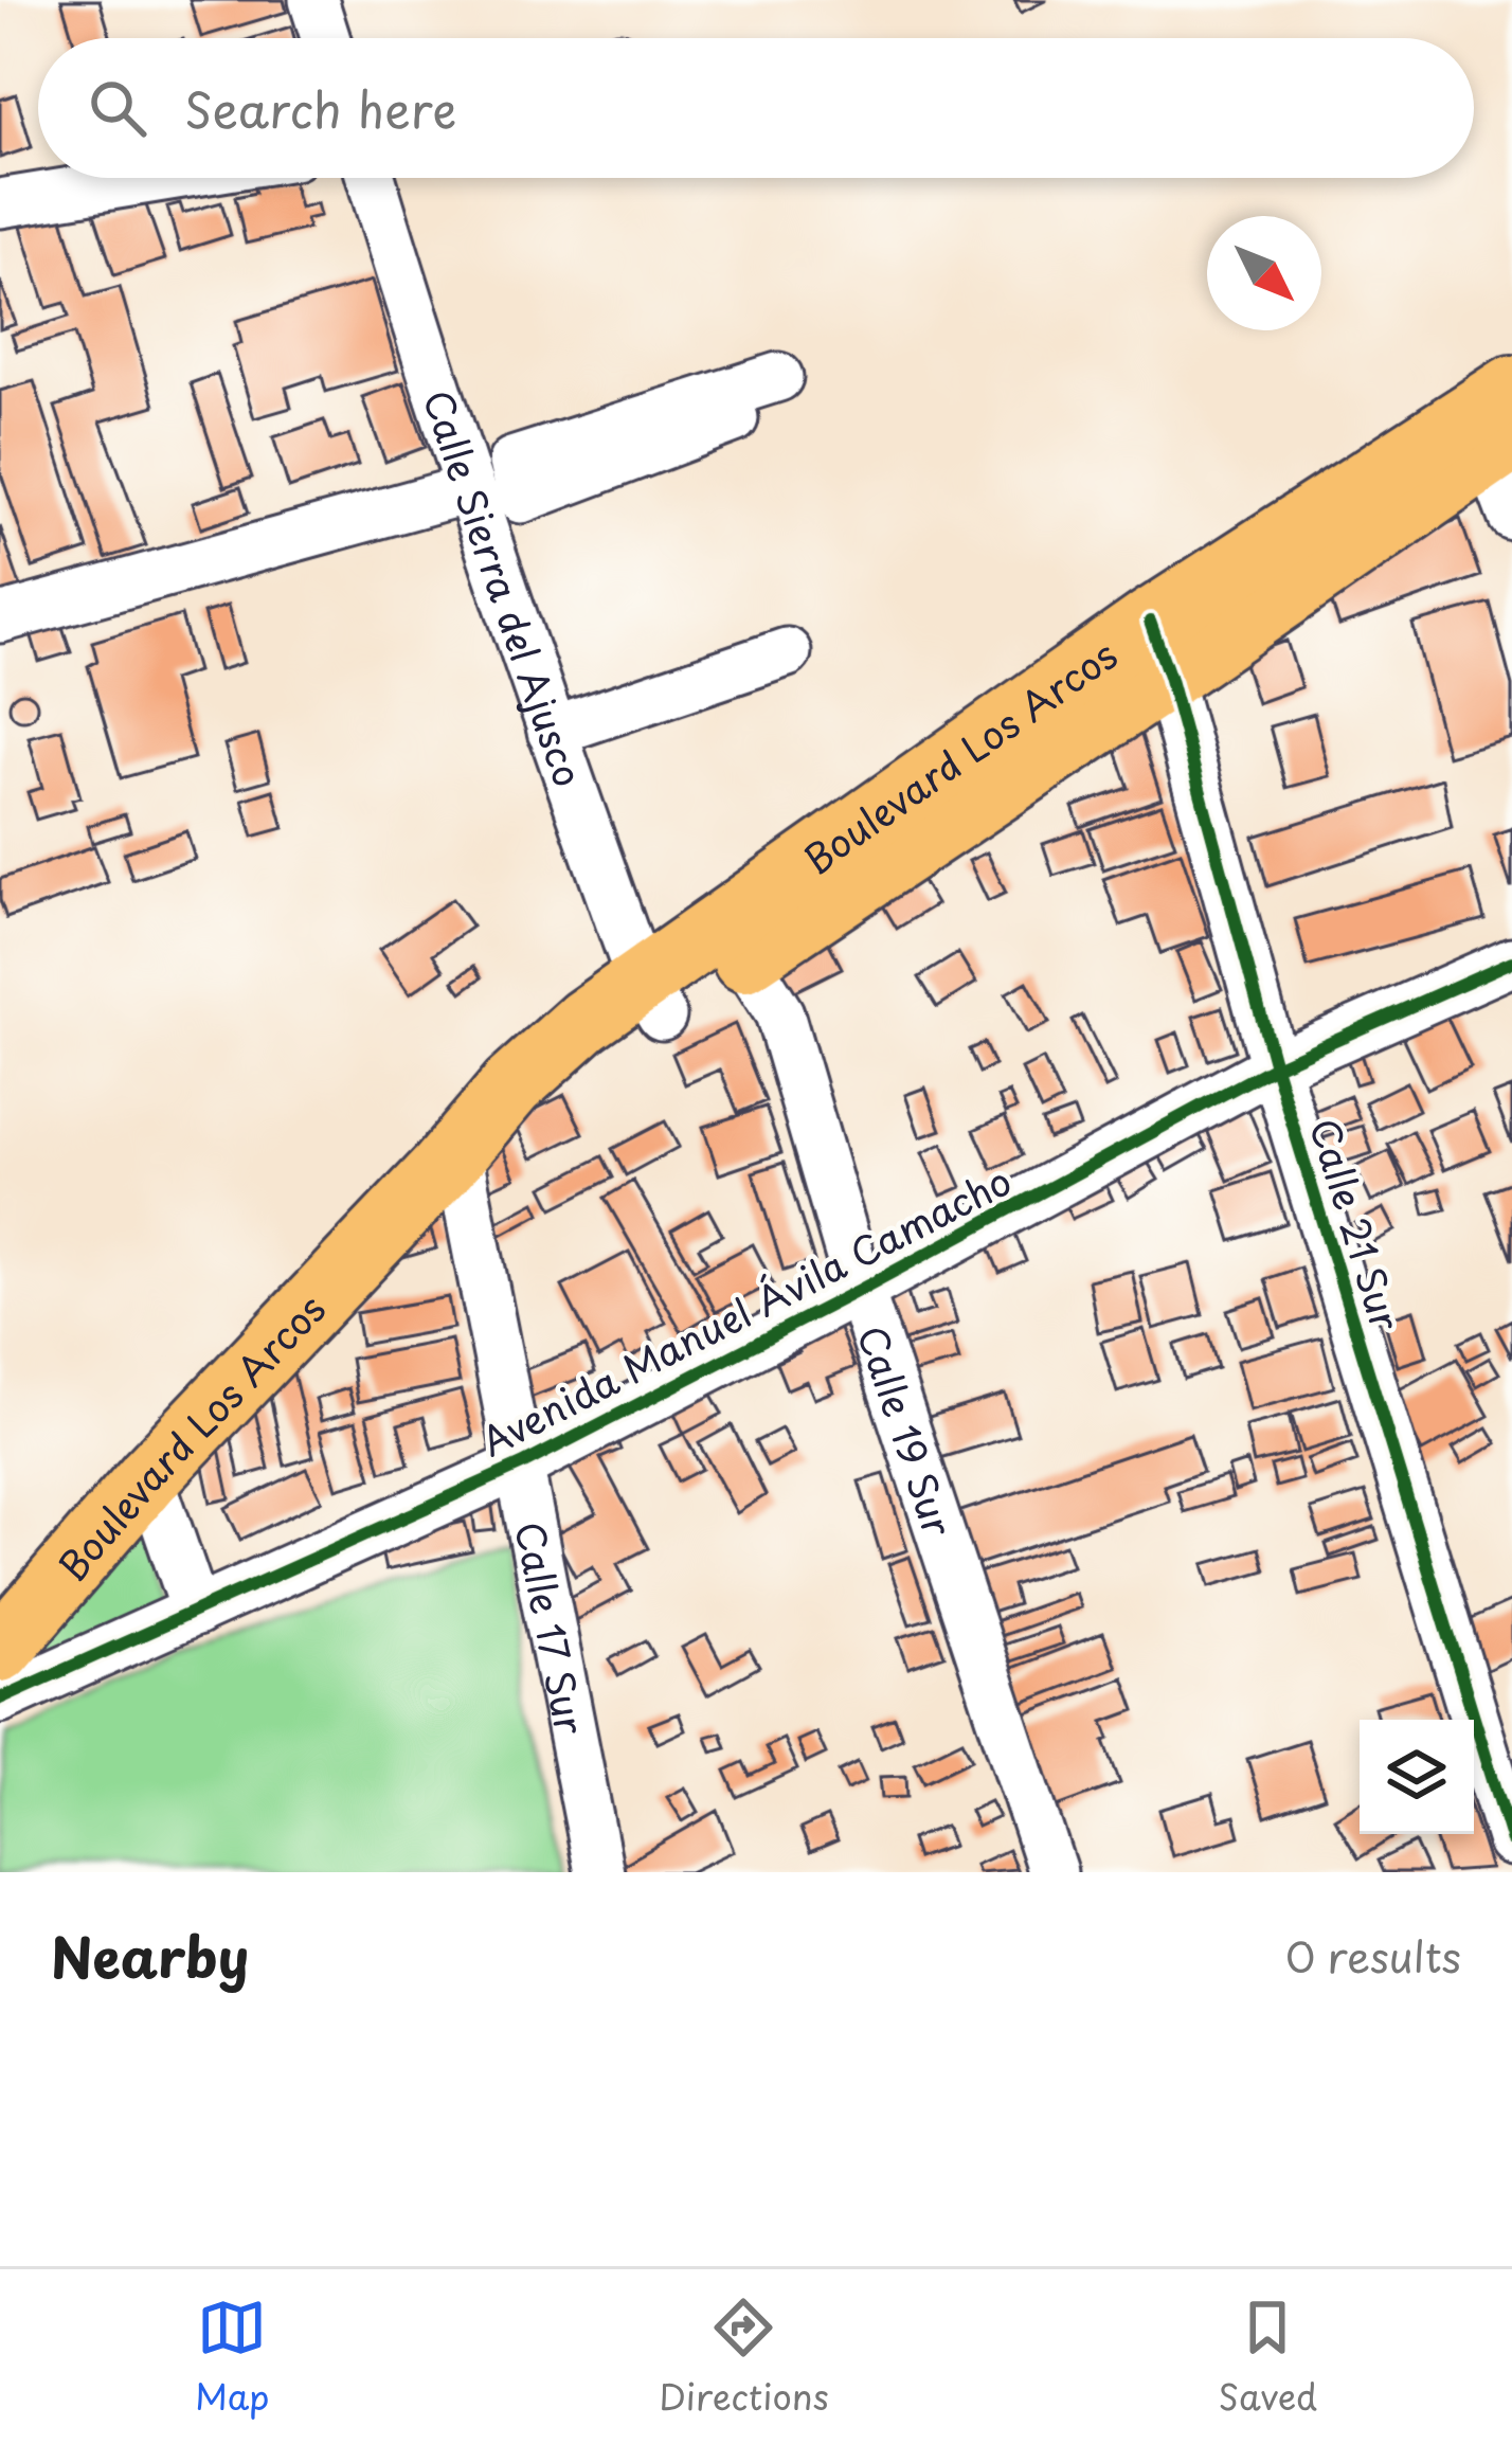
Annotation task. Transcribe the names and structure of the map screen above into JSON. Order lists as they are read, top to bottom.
{
  "streets": {
    "main road": ["Boulevard Los Arcos"],
    "street": [
      "Calle Sierra del Ajusco",
      "Calle 21 Sur",
      "Avenida Manuel Ávila Camacho",
      "Calle 19 Sur",
      "Calle 17 Sur"
    ]
  },
  "crossings": [
    ["Calle Sierra del Ajusco", "Boulevard Los Arcos"],
    ["Boulevard Los Arcos", "Calle 21 Sur"],
    ["Boulevard Los Arcos", "Calle 19 Sur"],
    ["Boulevard Los Arcos", "Calle 17 Sur"],
    ["Calle 21 Sur", "Avenida Manuel Ávila Camacho"],
    ["Avenida Manuel Ávila Camacho", "Calle 19 Sur"],
    ["Avenida Manuel Ávila Camacho", "Calle 17 Sur"]
  ],
  "north": "bottom right",
  "page": {
    "search": "Search here",
    "heading": ["Nearby", "0 results"],
    "nav": ["Map", "Directions", "Saved"]
  }
}
